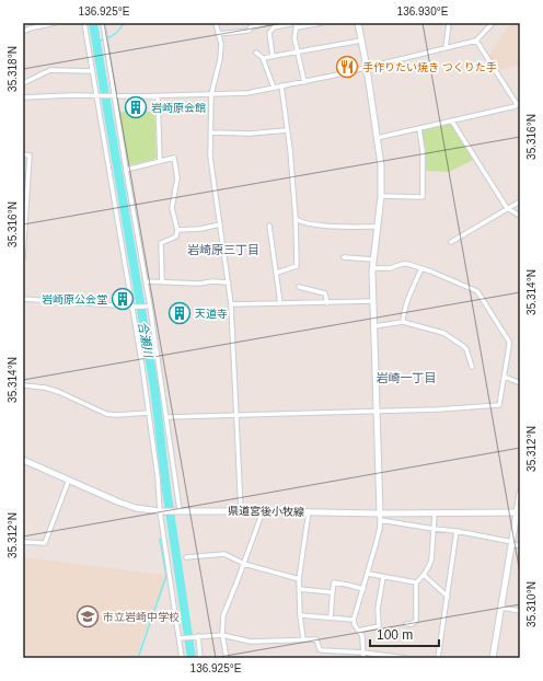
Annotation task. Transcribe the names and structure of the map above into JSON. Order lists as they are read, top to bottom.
{
  "streets": {
    "street": ["県道宮後小牧線"]
  },
  "districts": ["岩崎原三丁目", "岩崎一丁目"],
  "water": ["合瀬川"],
  "places": {
    "restaurant": ["手作りたい焼き つくりた手"],
    "building": ["岩崎原会館", "岩崎原公会堂", "天道寺"],
    "school or university": ["市立岩崎中学校"]
  },
  "scale_bar": "100 m",
  "coordinates": [
    "136.925°E",
    "136.930°E",
    "35.318°N",
    "35.316°N",
    "35.314°N",
    "35.312°N",
    "35.310°N"
  ]
}
